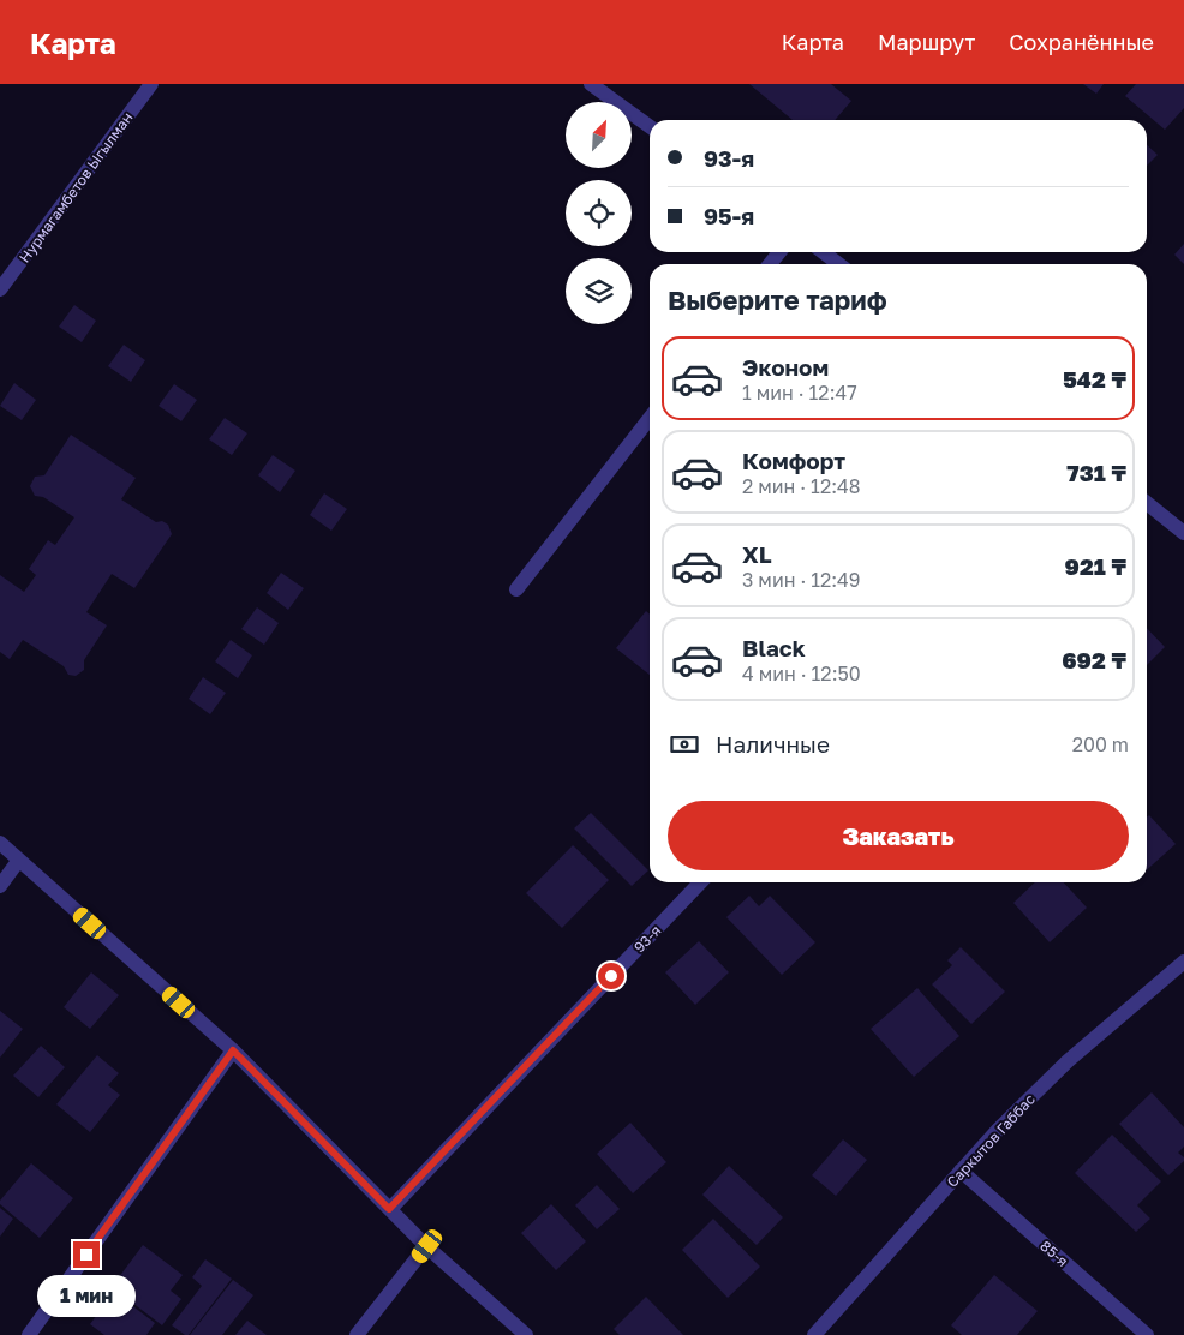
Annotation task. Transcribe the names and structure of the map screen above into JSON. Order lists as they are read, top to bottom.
{
  "streets": {
    "street": [
      "Нурмагамбетов Ыгылман",
      "93-я",
      "Саркытов Габбас",
      "85-я"
    ]
  },
  "crossings": [
    ["Саркытов Габбас", "85-я"]
  ],
  "north": "top right",
  "page": {
    "header": "Карта",
    "nav": ["Карта", "Маршрут", "Сохранённые"],
    "banner": ["93-я", "95-я"],
    "heading": "Выберите тариф",
    "list": [
      {
        "name": "Эконом",
        "note": "1 мин · 12:47",
        "value": "542 ₸"
      },
      {
        "name": "Комфорт",
        "note": "2 мин · 12:48",
        "value": "731 ₸"
      },
      {
        "name": "XL",
        "note": "3 мин · 12:49",
        "value": "921 ₸"
      },
      {
        "name": "Black",
        "note": "4 мин · 12:50",
        "value": "692 ₸"
      }
    ],
    "pay": ["Наличные", "200 m"],
    "buttons": "Заказать",
    "bubble": "1 мин"
  }
}
